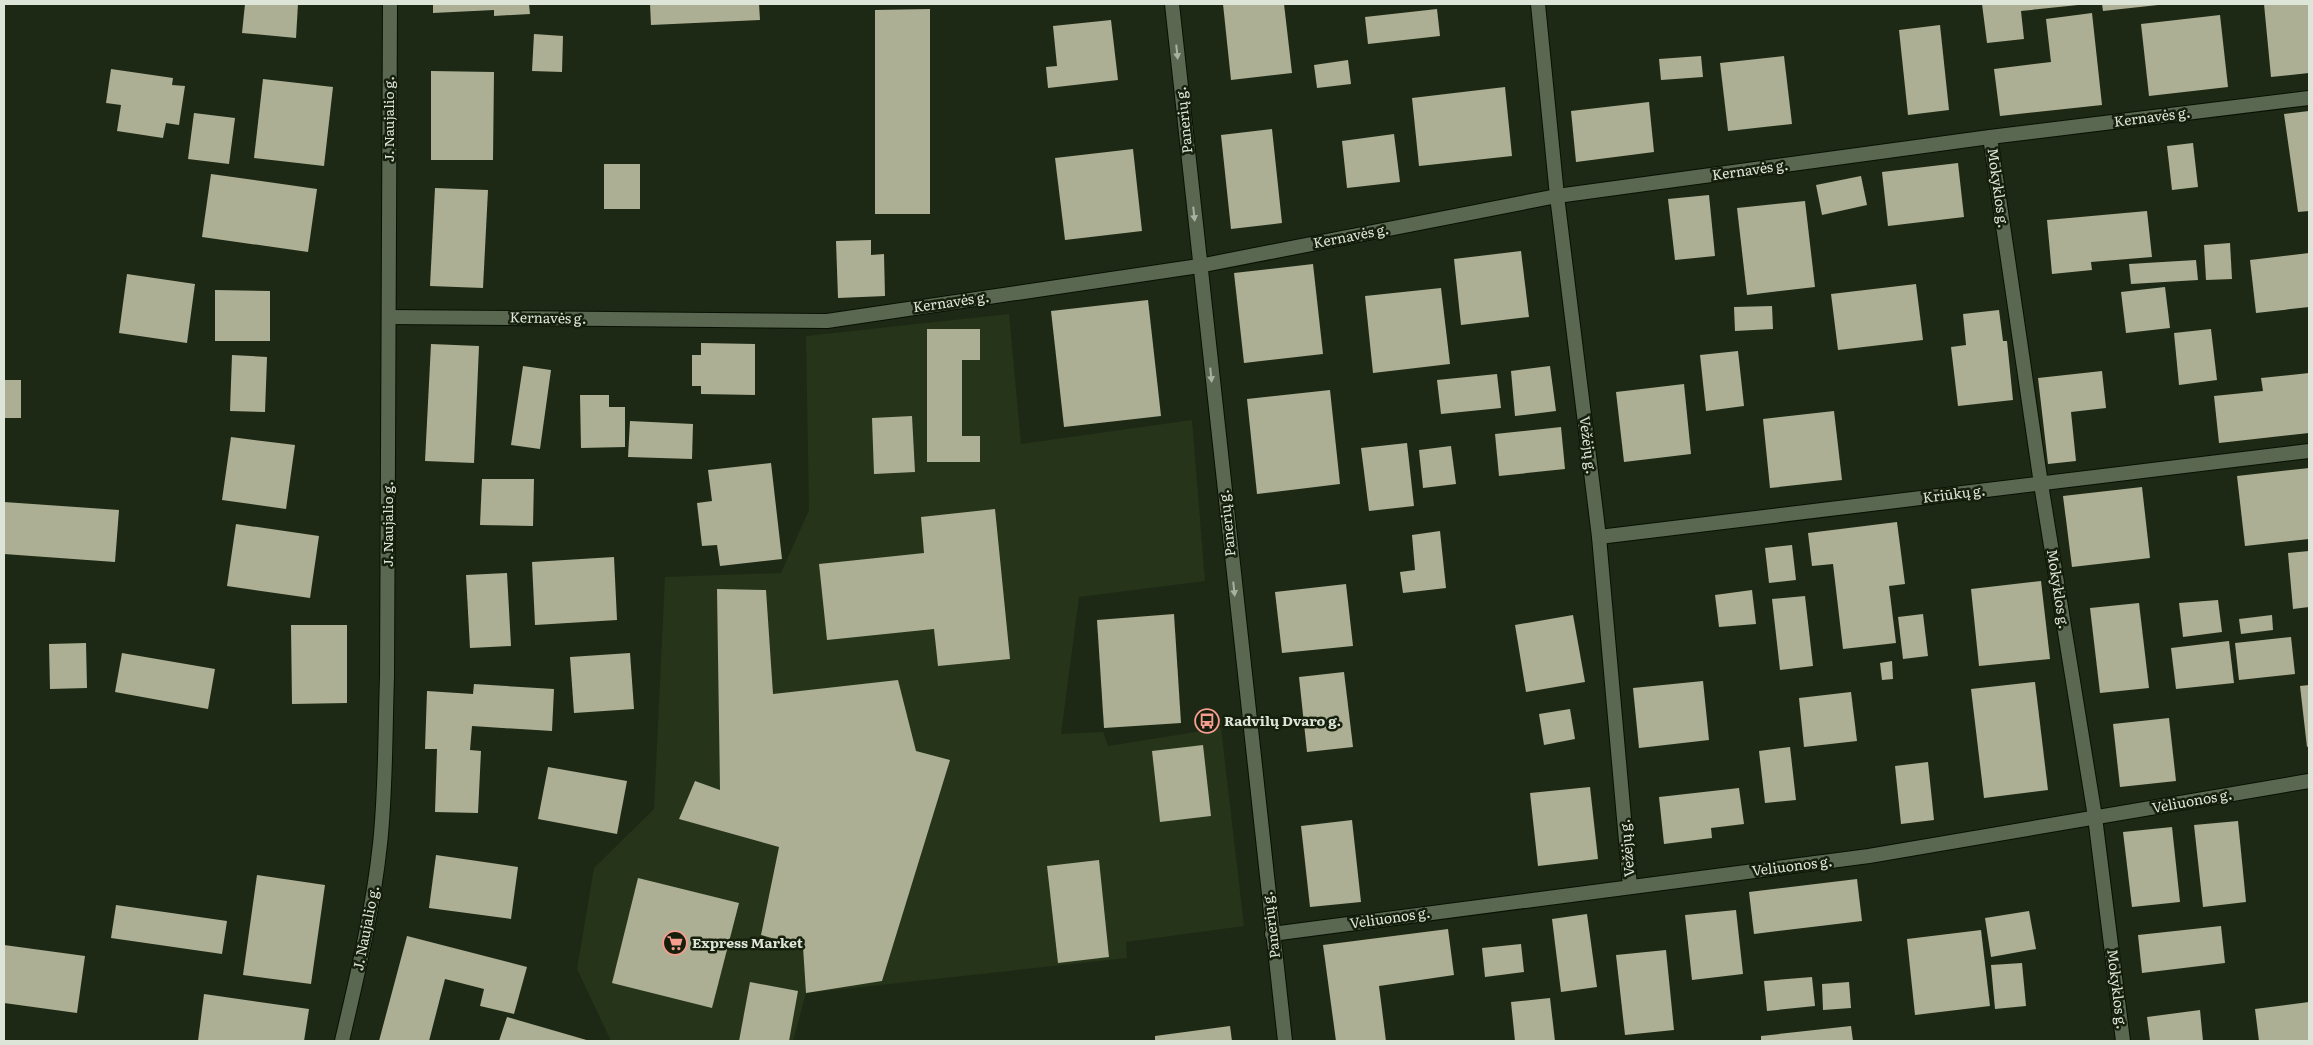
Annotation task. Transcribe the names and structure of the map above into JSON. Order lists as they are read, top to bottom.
{
  "streets": {
    "street": [
      "Kernavės g.",
      "J. Naujalio g.",
      "Panerių g.",
      "Mokyklos g.",
      "Vežėjų g.",
      "Kriūkų g.",
      "Veliuonos g."
    ]
  },
  "crossings": [
    ["Kernavės g.", "J. Naujalio g."],
    ["Kernavės g.", "Panerių g."],
    ["Kernavės g.", "Mokyklos g."],
    ["Kernavės g.", "Vežėjų g."],
    ["Panerių g.", "Veliuonos g."],
    ["Mokyklos g.", "Kriūkų g."],
    ["Mokyklos g.", "Veliuonos g."],
    ["Vežėjų g.", "Kriūkų g."],
    ["Vežėjų g.", "Veliuonos g."]
  ],
  "one_way": ["Panerių g."],
  "places": {
    "bus stop": ["Radvilų Dvaro g."],
    "supermarket": ["Express Market"]
  }
}
